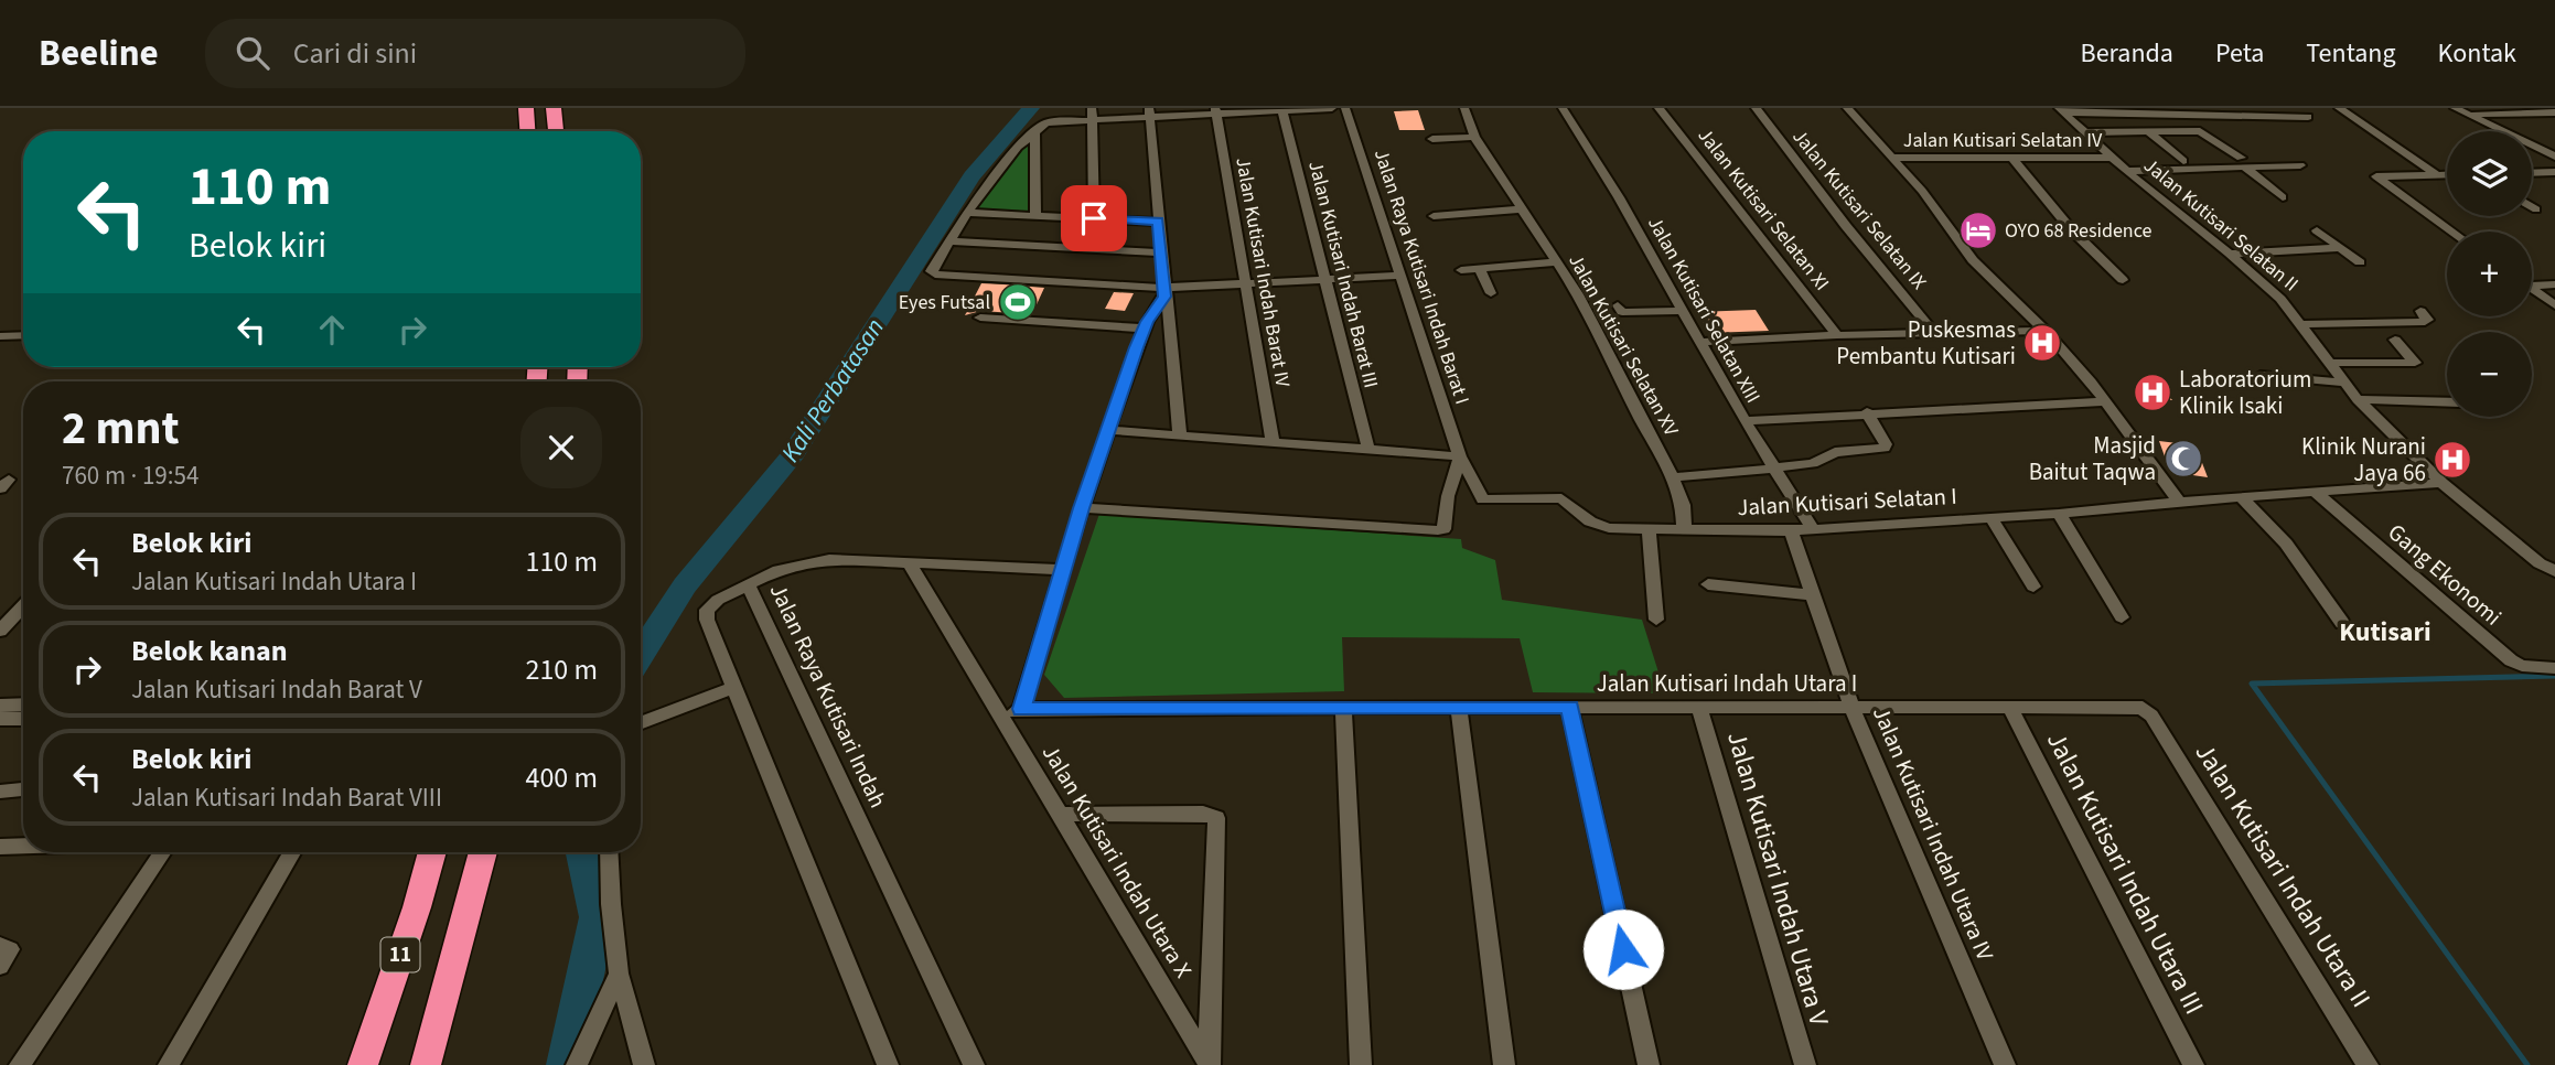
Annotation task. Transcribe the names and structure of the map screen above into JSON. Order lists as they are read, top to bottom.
{
  "streets": {
    "highway": ["11"],
    "street": [
      "Jalan Kutisari Selatan IV",
      "Jalan Kutisari Selatan XI",
      "Jalan Kutisari Selatan IX",
      "Jalan Kutisari Selatan II",
      "Jalan Kutisari Indah Barat IV",
      "Jalan Kutisari Indah Barat III",
      "Jalan Raya Kutisari Indah Barat I",
      "Jalan Kutisari Selatan XIII",
      "Jalan Kutisari Selatan XV",
      "Jalan Kutisari Selatan I",
      "Gang Ekonomi",
      "Jalan Kutisari Indah Utara I",
      "Jalan Raya Kutisari Indah",
      "Jalan Kutisari Indah Utara IV",
      "Jalan Kutisari Indah Utara X",
      "Jalan Kutisari Indah Utara III",
      "Jalan Kutisari Indah Utara II",
      "Jalan Kutisari Indah Utara V"
    ]
  },
  "crossings": [
    ["Jalan Kutisari Selatan IV", "Jalan Kutisari Selatan II"],
    ["Jalan Kutisari Selatan II", "Jalan Kutisari Selatan I"],
    ["Jalan Raya Kutisari Indah Barat I", "Jalan Kutisari Selatan I"],
    ["Jalan Kutisari Selatan XIII", "Jalan Kutisari Selatan I"],
    ["Jalan Kutisari Selatan XV", "Jalan Kutisari Selatan I"],
    ["Jalan Kutisari Selatan I", "Gang Ekonomi"],
    ["Jalan Kutisari Selatan I", "Jalan Kutisari Indah Utara IV"],
    ["Jalan Kutisari Indah Utara I", "Jalan Kutisari Indah Utara IV"],
    ["Jalan Kutisari Indah Utara I", "Jalan Kutisari Indah Utara III"],
    ["Jalan Kutisari Indah Utara I", "Jalan Kutisari Indah Utara II"],
    ["Jalan Kutisari Indah Utara I", "Jalan Kutisari Indah Utara V"]
  ],
  "districts": ["Kutisari"],
  "water": ["Kali Perbatasan"],
  "places": {
    "hotel": ["OYO 68 Residence"],
    "sports": ["Eyes Futsal"],
    "hospital": ["Puskesmas Pembantu Kutisari", "Laboratorium Klinik Isaki", "Klinik Nurani Jaya 66"],
    "mosque": ["Masjid Baitut Taqwa"]
  },
  "page": {
    "header": "Beeline",
    "search": "Cari di sini",
    "nav": [
      "Beranda",
      "Peta",
      "Tentang",
      "Kontak"
    ],
    "map_buttons": ["+", "−"],
    "turn": ["110 m", "Belok kiri"],
    "heading": ["2 mnt", "760 m · 19:54"],
    "list": [
      {
        "name": "Belok kiri",
        "note": "Jalan Kutisari Indah Utara I",
        "value": "110 m"
      },
      {
        "name": "Belok kanan",
        "note": "Jalan Kutisari Indah Barat V",
        "value": "210 m"
      },
      {
        "name": "Belok kiri",
        "note": "Jalan Kutisari Indah Barat VIII",
        "value": "400 m"
      }
    ]
  }
}
